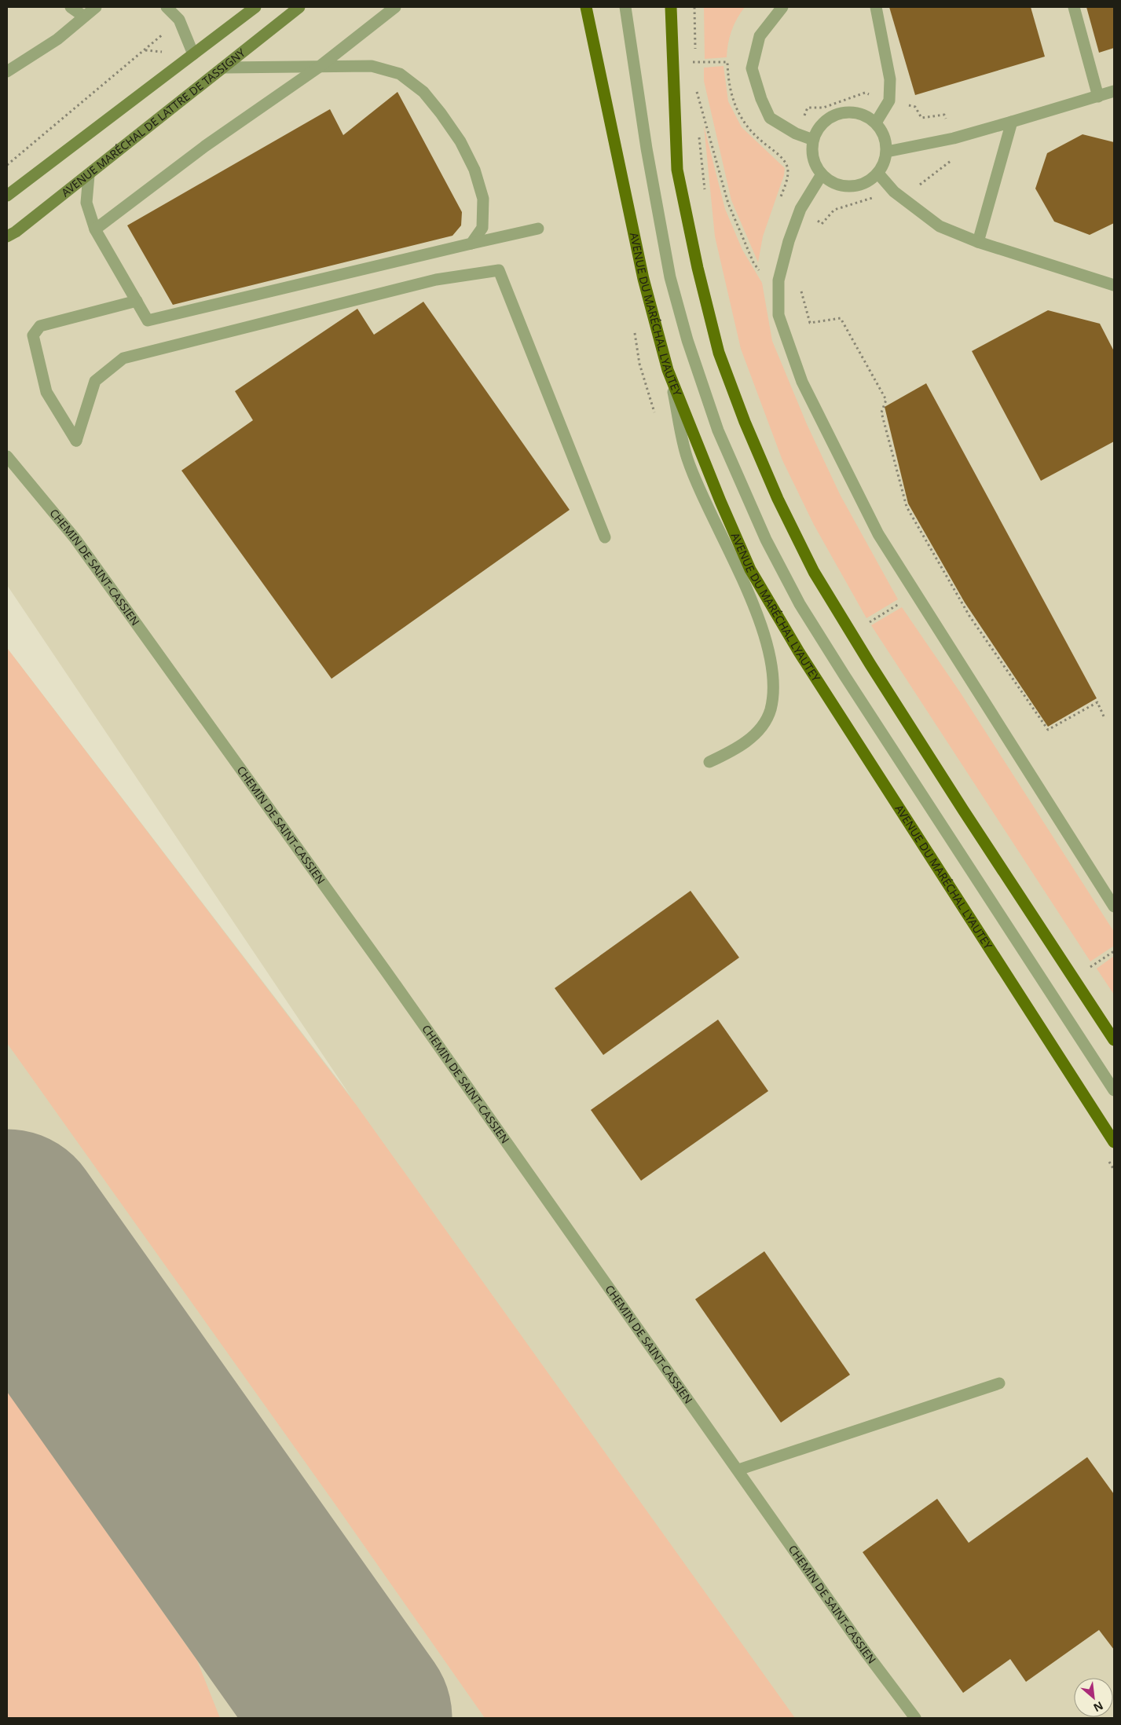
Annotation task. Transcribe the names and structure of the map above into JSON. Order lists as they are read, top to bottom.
{
  "streets": {
    "main road": ["AVENUE MARÉCHAL DE LATTRE DE TASSIGNY", "AVENUE DU MARÉCHAL LYAUTEY"],
    "street": ["CHEMIN DE SAINT-CASSIEN"]
  },
  "north": "bottom right"
}
